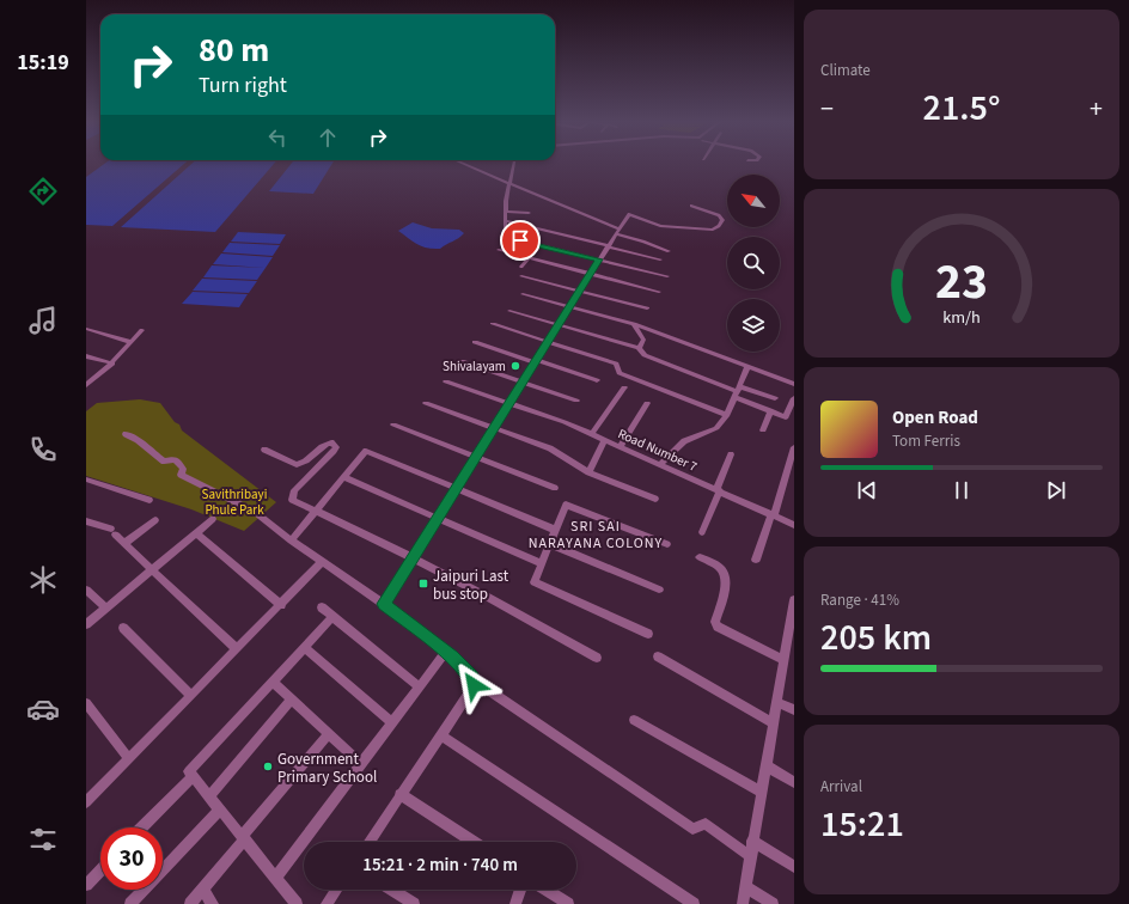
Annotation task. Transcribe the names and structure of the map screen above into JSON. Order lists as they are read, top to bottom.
{
  "streets": {
    "street": ["Road Number 7"]
  },
  "districts": ["SRI SAI NARAYANA COLONY"],
  "parks": ["Savithribayi Phule Park"],
  "places": {
    "other": ["Shivalayam", "Government Primary School"],
    "transit": ["Jaipuri Last bus stop"]
  },
  "north": "top left",
  "page": {
    "tabs": "15:19",
    "tile": [
      "Climate",
      ["Range · 41%", "205 km"],
      ["Arrival", "15:21"]
    ],
    "turn": ["80 m", "Turn right"],
    "heat": ["−", "21.5°", "+"],
    "song": ["Open Road", "Tom Ferris"],
    "limit": "30",
    "trip": "15:21 · 2 min · 740 m",
    "gauge": ["23", "km/h"]
  }
}
